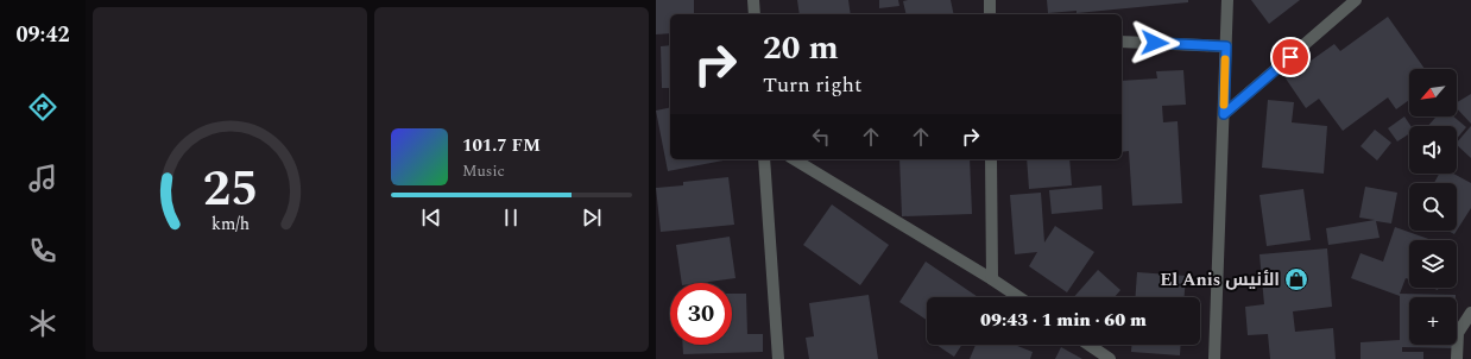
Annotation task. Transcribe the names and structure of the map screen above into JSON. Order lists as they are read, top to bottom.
{
  "places": {
    "shop": ["El Anis الأنيس"]
  },
  "north": "bottom left",
  "page": {
    "tabs": "09:42",
    "turn": ["20 m", "Turn right"],
    "map_buttons": "+",
    "song": ["101.7 FM", "Music"],
    "limit": "30",
    "trip": "09:43 · 1 min · 60 m",
    "gauge": ["25", "km/h"]
  }
}
